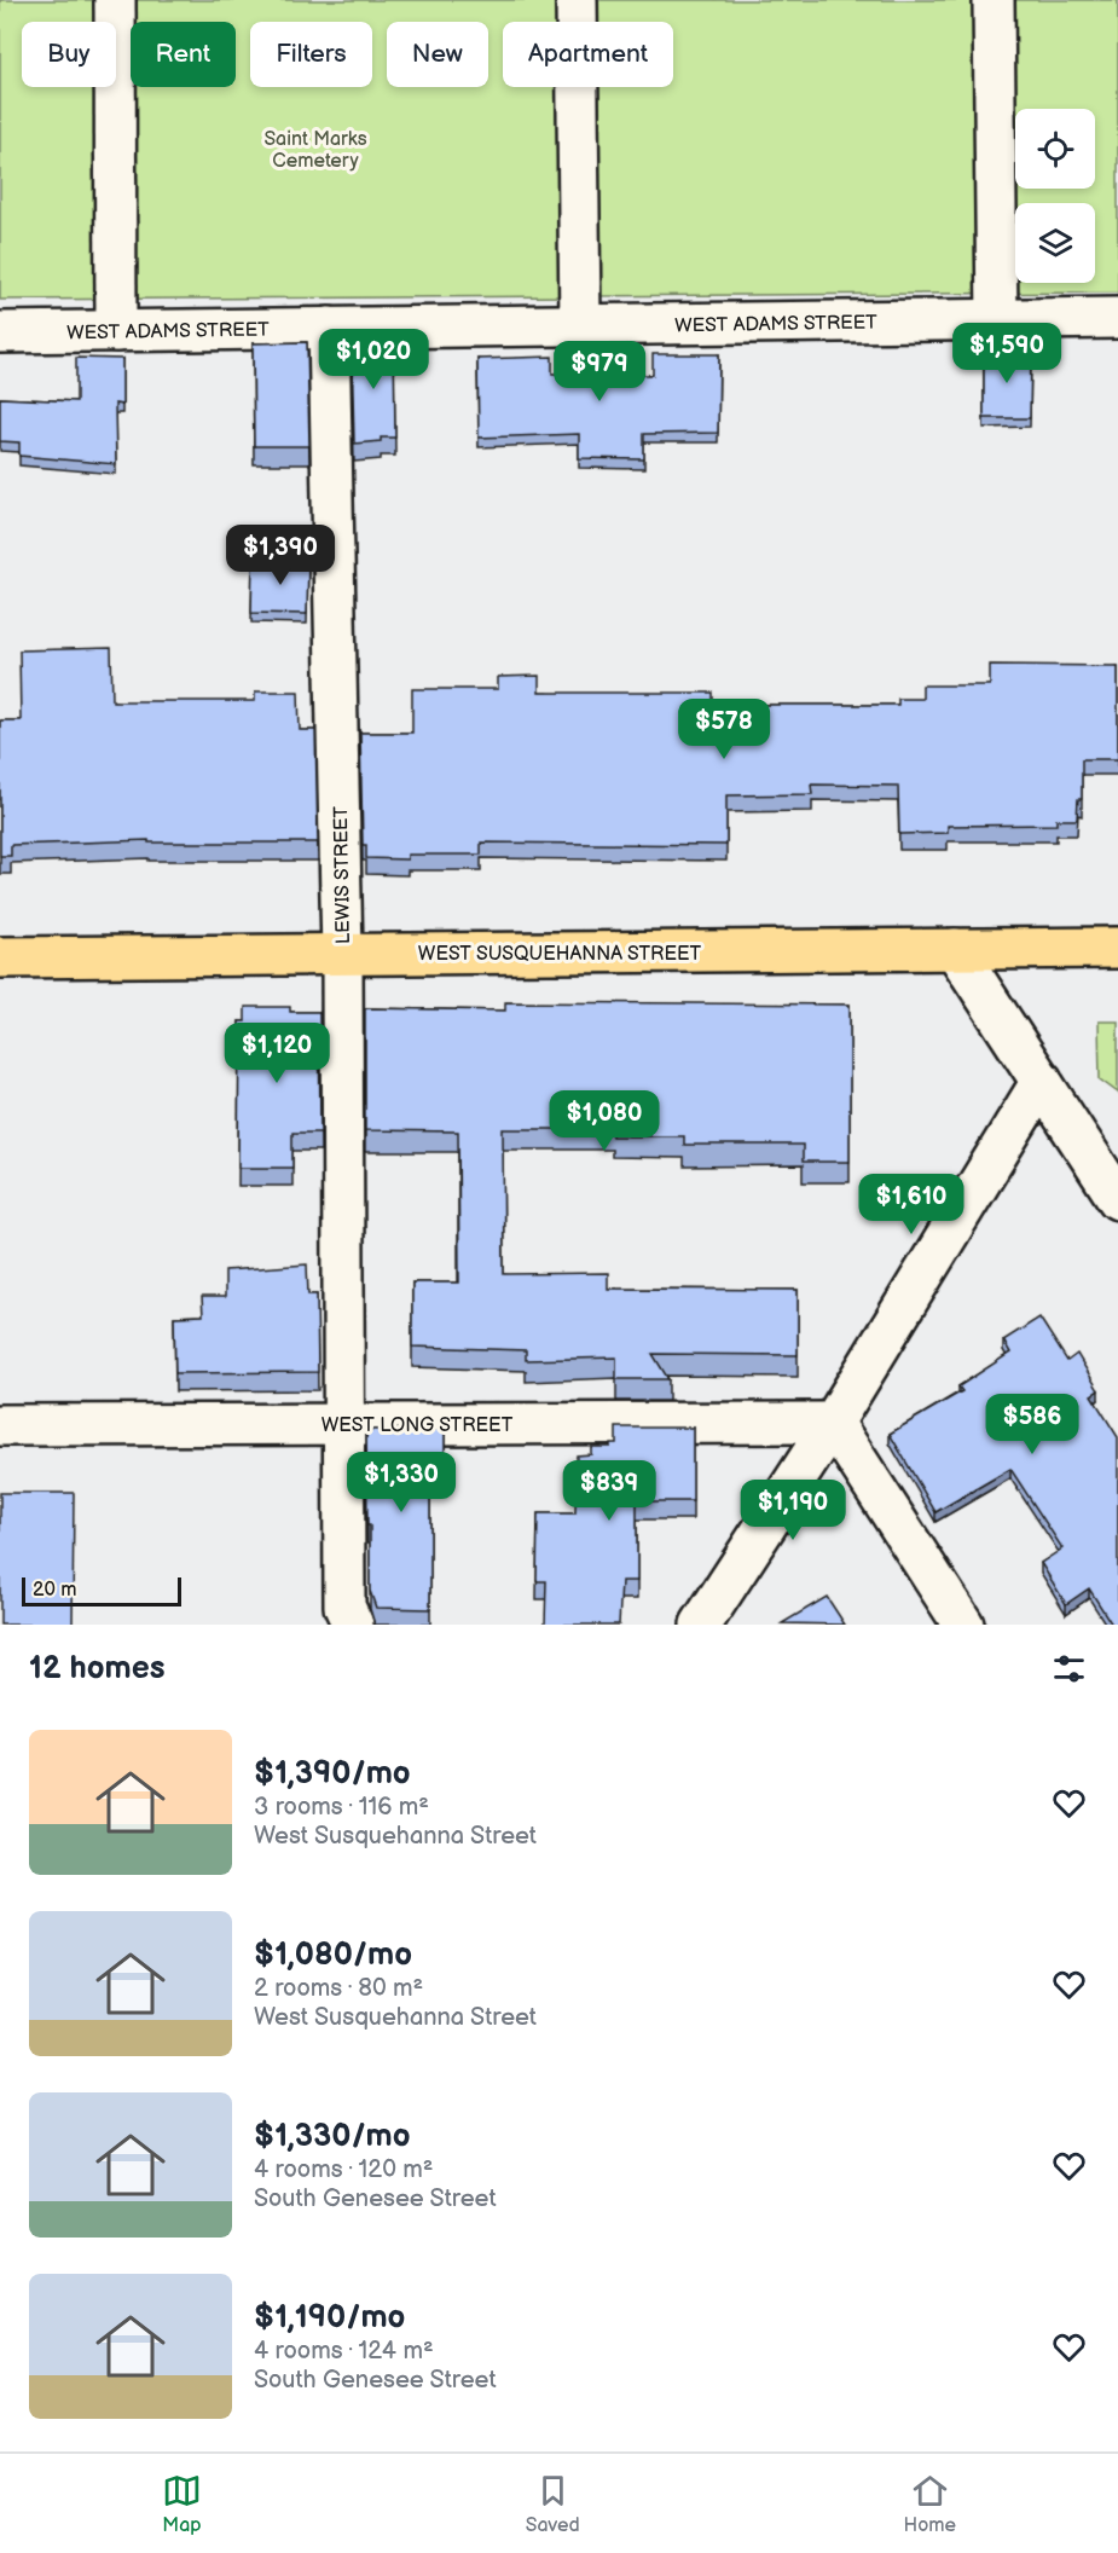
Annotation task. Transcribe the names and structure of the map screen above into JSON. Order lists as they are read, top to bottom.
{
  "streets": {
    "main road": ["WEST SUSQUEHANNA STREET"],
    "street": ["WEST ADAMS STREET", "LEWIS STREET", "WEST LONG STREET"]
  },
  "crossings": [
    ["WEST ADAMS STREET", "LEWIS STREET"],
    ["LEWIS STREET", "WEST SUSQUEHANNA STREET"],
    ["LEWIS STREET", "WEST LONG STREET"]
  ],
  "parks": ["Saint Marks Cemetery"],
  "scale_bar": "20 m",
  "page": {
    "chip": [
      "Buy",
      "Rent",
      "Filters",
      "New",
      "Apartment"
    ],
    "price": [
      "$1,590",
      "$1,020",
      "$979",
      "$1,390",
      "$578",
      "$1,120",
      "$1,080",
      "$1,610",
      "$586",
      "$1,330",
      "$839",
      "$1,190"
    ],
    "scale": "20 m",
    "heading": "12 homes",
    "list": [
      {
        "name": "$1,390/mo",
        "note": "3 rooms · 116 m² · West Susquehanna Street"
      },
      {
        "name": "$1,080/mo",
        "note": "2 rooms · 80 m² · West Susquehanna Street"
      },
      {
        "name": "$1,330/mo",
        "note": "4 rooms · 120 m² · South Genesee Street"
      },
      {
        "name": "$1,190/mo",
        "note": "4 rooms · 124 m² · South Genesee Street"
      }
    ],
    "tabs": ["Map", "Saved", "Home"]
  }
}
